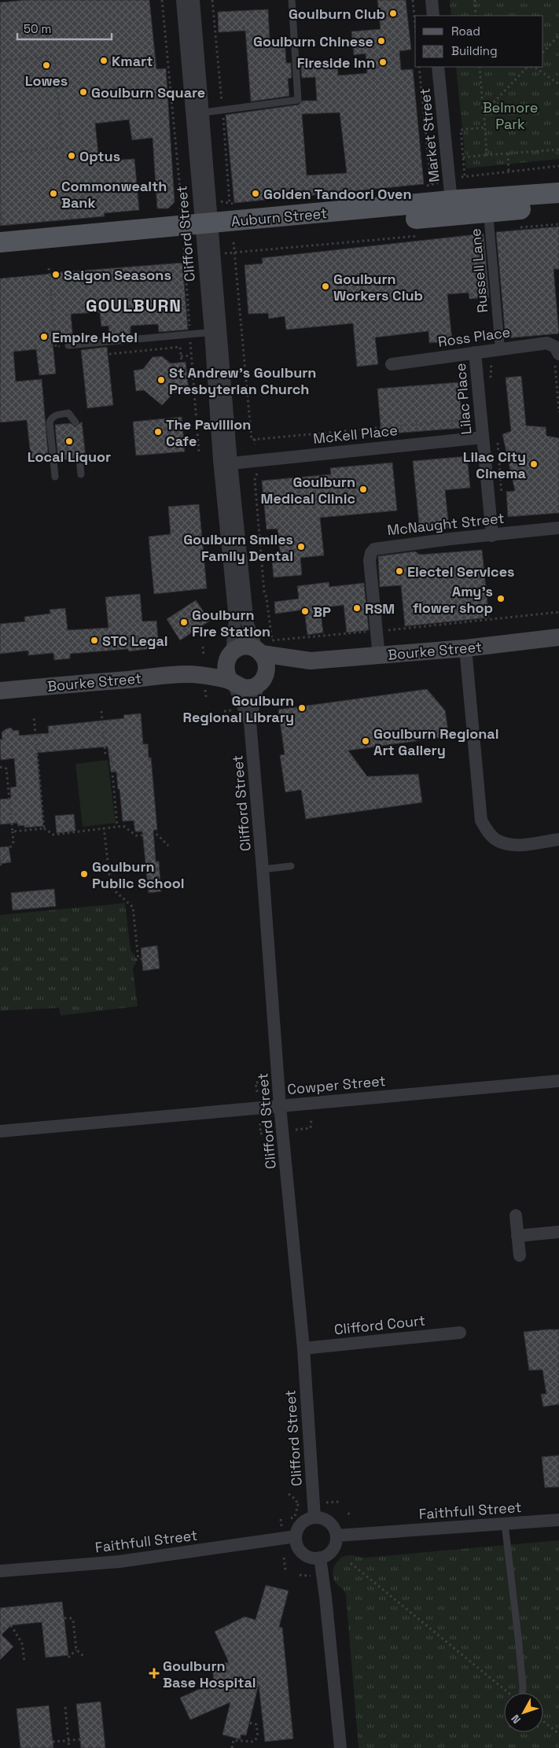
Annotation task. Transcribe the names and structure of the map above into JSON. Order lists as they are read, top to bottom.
{
  "streets": {
    "main road": ["Auburn Street", "Bourke Street"],
    "street": [
      "Market Street",
      "Clifford Street",
      "Russell Lane",
      "Ross Place",
      "Lilac Place",
      "McKell Place",
      "McNaught Street",
      "Cowper Street",
      "Clifford Court",
      "Faithfull Street"
    ]
  },
  "crossings": [
    ["Market Street", "Auburn Street"],
    ["Auburn Street", "Clifford Street"],
    ["Auburn Street", "Russell Lane"],
    ["Clifford Street", "McKell Place"],
    ["Clifford Street", "Bourke Street"],
    ["Clifford Street", "Cowper Street"],
    ["Clifford Street", "Clifford Court"],
    ["Clifford Street", "Faithfull Street"],
    ["Russell Lane", "Ross Place"],
    ["Ross Place", "Lilac Place"],
    ["Lilac Place", "McKell Place"],
    ["Lilac Place", "McNaught Street"],
    ["McNaught Street", "Bourke Street"]
  ],
  "districts": ["GOULBURN"],
  "parks": ["Belmore Park"],
  "places": {
    "other": [
      "Goulburn Club",
      "Goulburn Chinese",
      "Kmart",
      "Fireside Inn",
      "Lowes",
      "Goulburn Square",
      "Optus",
      "Commonwealth Bank",
      "Golden Tandoori Oven",
      "Saigon Seasons",
      "Goulburn Workers Club",
      "Empire Hotel",
      "St Andrew's Goulburn Presbyterian Church",
      "The Pavillion Cafe",
      "Local Liquor",
      "Lilac City Cinema",
      "Goulburn Medical Clinic",
      "Goulburn Smiles Family Dental",
      "Electel Services",
      "Amy's flower shop",
      "RSM",
      "BP",
      "Goulburn Fire Station",
      "STC Legal",
      "Goulburn Regional Library",
      "Goulburn Regional Art Gallery",
      "Goulburn Public School"
    ],
    "health": ["Goulburn Base Hospital"]
  },
  "legend": ["Road", "Building"],
  "scale_bar": "50 m",
  "north": "bottom left"
}
